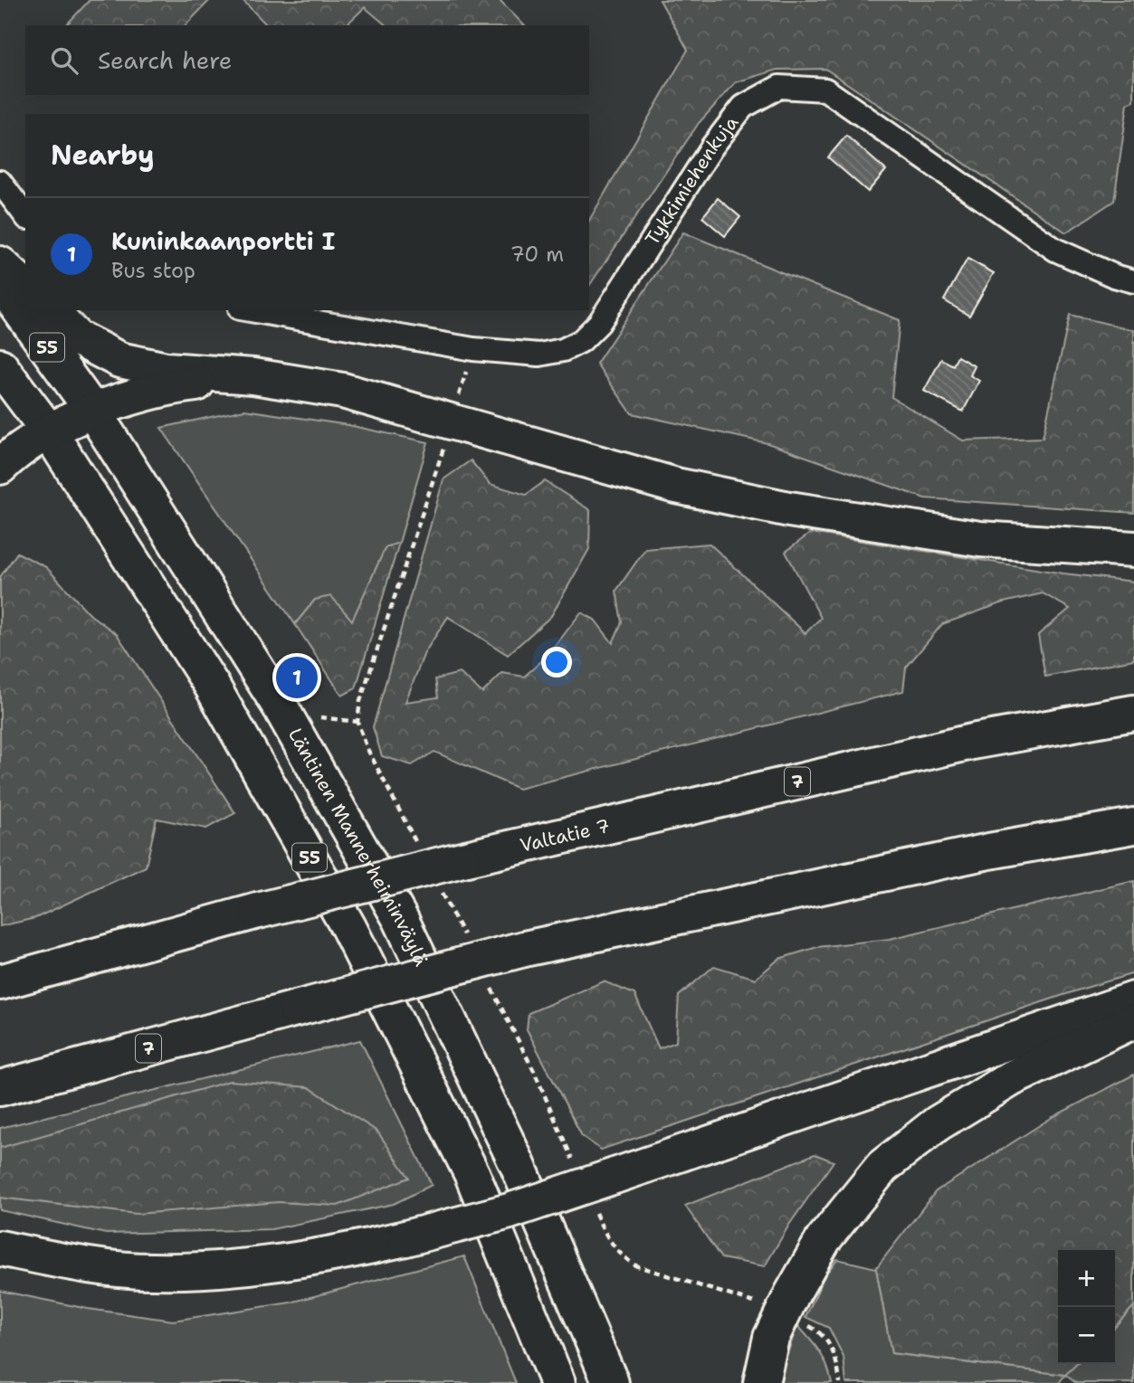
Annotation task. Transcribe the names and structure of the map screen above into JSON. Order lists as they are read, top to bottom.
{
  "streets": {
    "main road": [
      "55",
      "7",
      "Valtatie 7",
      "Läntinen Mannerheiminväylä"
    ],
    "street": ["Tykkimiehenkuja"]
  },
  "page": {
    "search": "Search here",
    "heading": "Nearby",
    "list": [
      {
        "mark": "1",
        "name": "Kuninkaanportti I",
        "note": "Bus stop",
        "value": "70 m"
      }
    ],
    "pins": "1",
    "map_buttons": ["+", "−"]
  }
}
